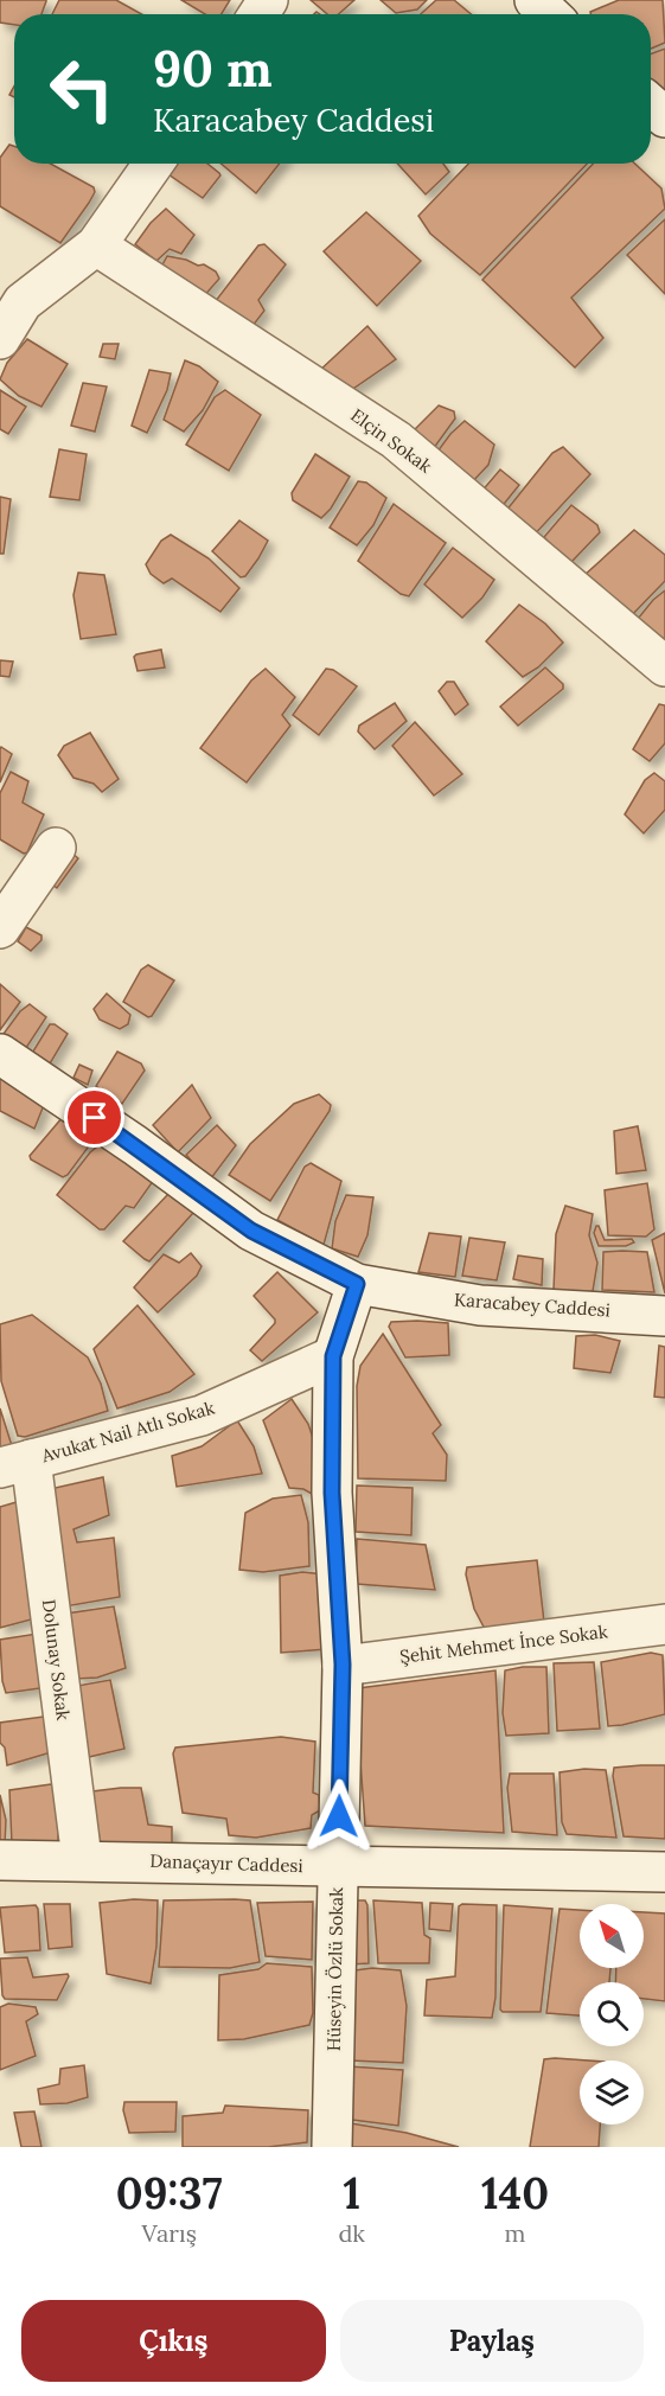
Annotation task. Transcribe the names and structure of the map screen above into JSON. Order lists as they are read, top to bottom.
{
  "streets": {
    "street": [
      "Elçin Sokak",
      "Karacabey Caddesi",
      "Avukat Nail Atlı Sokak",
      "Şehit Mehmet İnce Sokak",
      "Dolunay Sokak",
      "Danaçayır Caddesi",
      "Hüseyin Özlü Sokak"
    ]
  },
  "crossings": [
    ["Karacabey Caddesi", "Hüseyin Özlü Sokak"],
    ["Avukat Nail Atlı Sokak", "Dolunay Sokak"],
    ["Avukat Nail Atlı Sokak", "Hüseyin Özlü Sokak"],
    ["Şehit Mehmet İnce Sokak", "Hüseyin Özlü Sokak"],
    ["Dolunay Sokak", "Danaçayır Caddesi"],
    ["Danaçayır Caddesi", "Hüseyin Özlü Sokak"]
  ],
  "north": "top left",
  "page": {
    "turn": ["90 m", "Karacabey Caddesi"],
    "eta": [
      "09:37",
      "Varış",
      "1",
      "dk",
      "140",
      "m"
    ],
    "buttons": ["Çıkış", "Paylaş"]
  }
}
